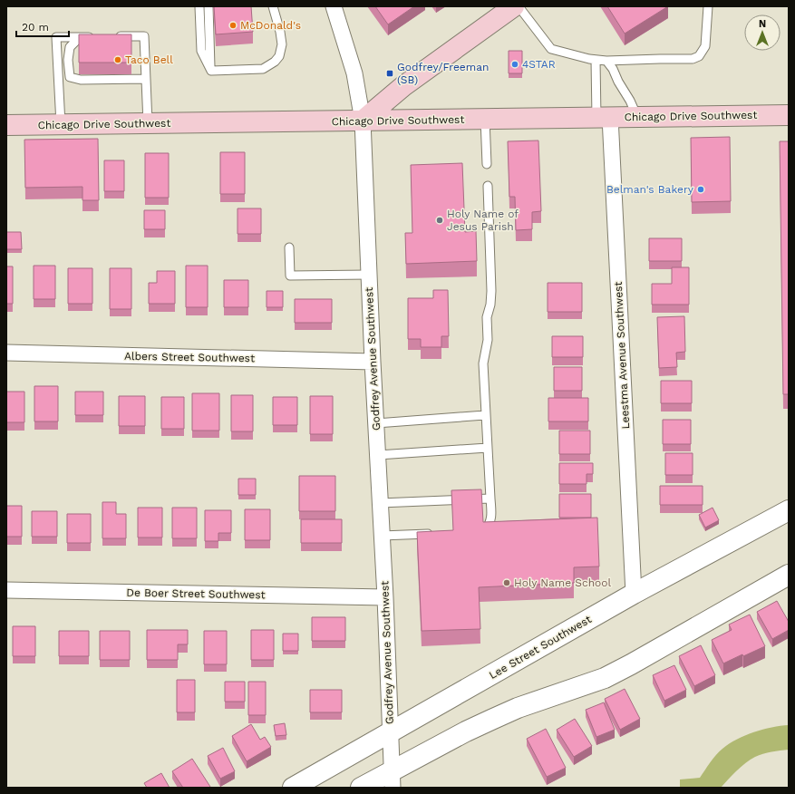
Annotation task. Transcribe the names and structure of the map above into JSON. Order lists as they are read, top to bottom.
{
  "streets": {
    "main road": ["Chicago Drive Southwest"],
    "street": [
      "Leestma Avenue Southwest",
      "Albers Street Southwest",
      "Godfrey Avenue Southwest",
      "De Boer Street Southwest",
      "Lee Street Southwest"
    ]
  },
  "crossings": [
    ["Chicago Drive Southwest", "Leestma Avenue Southwest"],
    ["Chicago Drive Southwest", "Godfrey Avenue Southwest"],
    ["Leestma Avenue Southwest", "Lee Street Southwest"],
    ["Albers Street Southwest", "Godfrey Avenue Southwest"],
    ["Godfrey Avenue Southwest", "De Boer Street Southwest"],
    ["Godfrey Avenue Southwest", "Lee Street Southwest"]
  ],
  "places": {
    "other": [
      "McDonald's",
      "Taco Bell",
      "4STAR",
      "Belman's Bakery",
      "Holy Name of Jesus Parish",
      "Holy Name School"
    ],
    "transit": ["Godfrey/Freeman (SB)"]
  },
  "scale_bar": "20 m",
  "north": "top"
}
